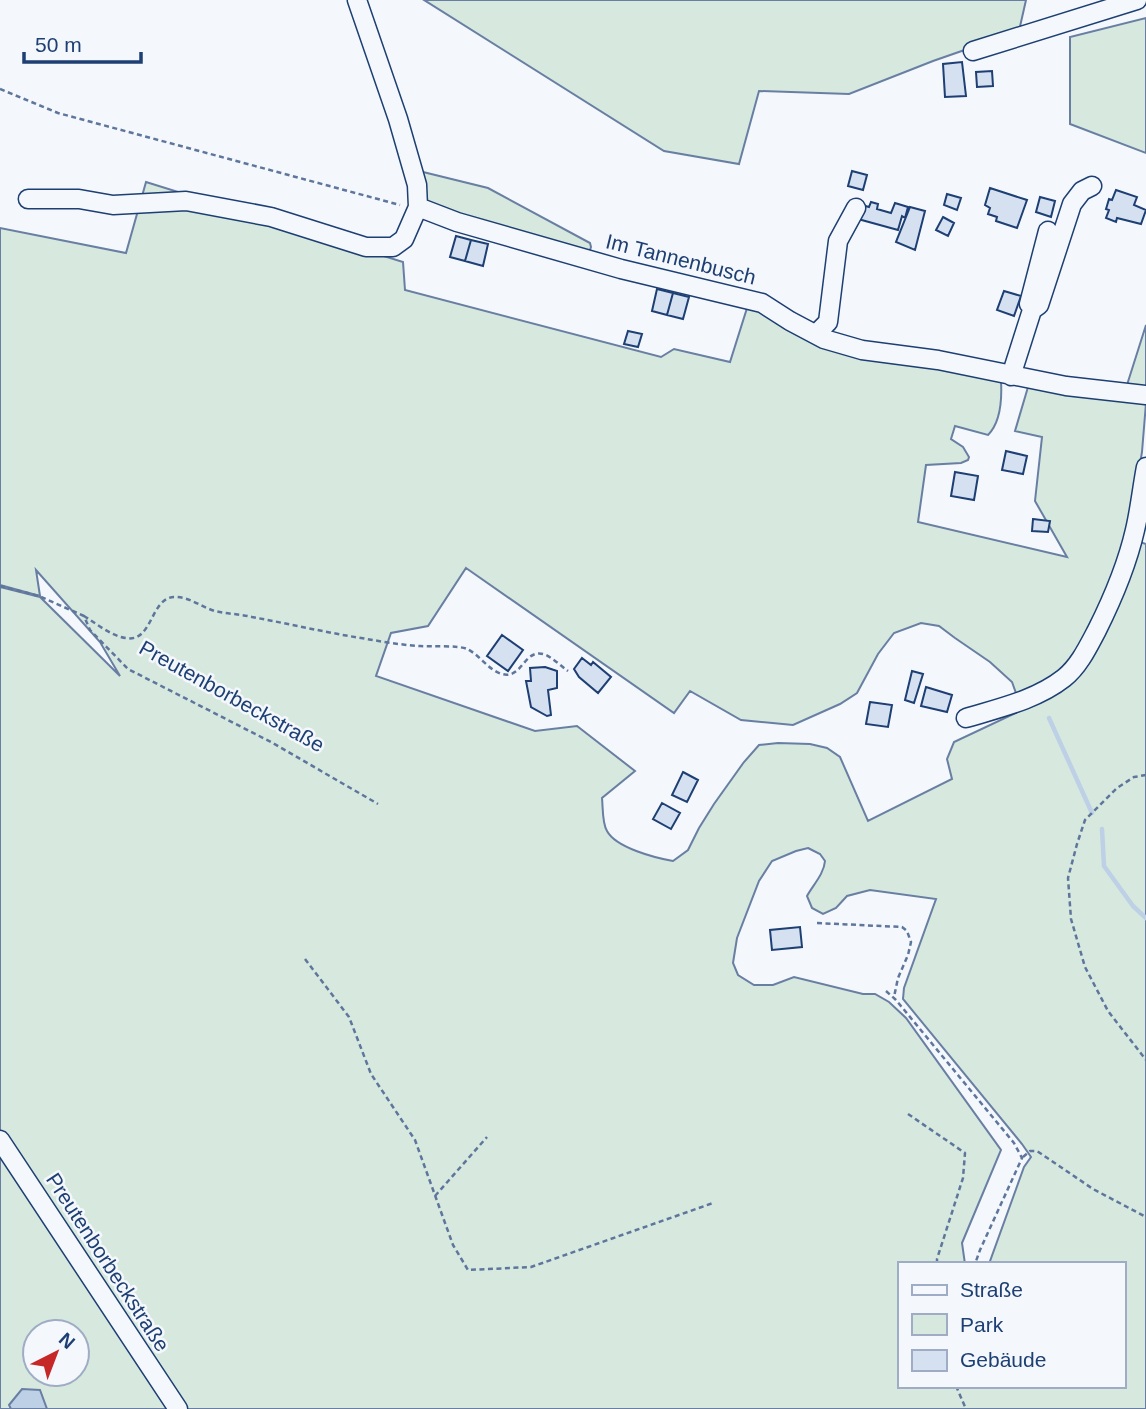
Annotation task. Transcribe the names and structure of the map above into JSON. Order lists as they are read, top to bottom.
{
  "streets": {
    "street": ["Im Tannenbusch", "Preutenborbeckstraße"]
  },
  "legend": ["Straße", "Park", "Gebäude"],
  "scale_bar": "50 m",
  "north": "top right"
}
